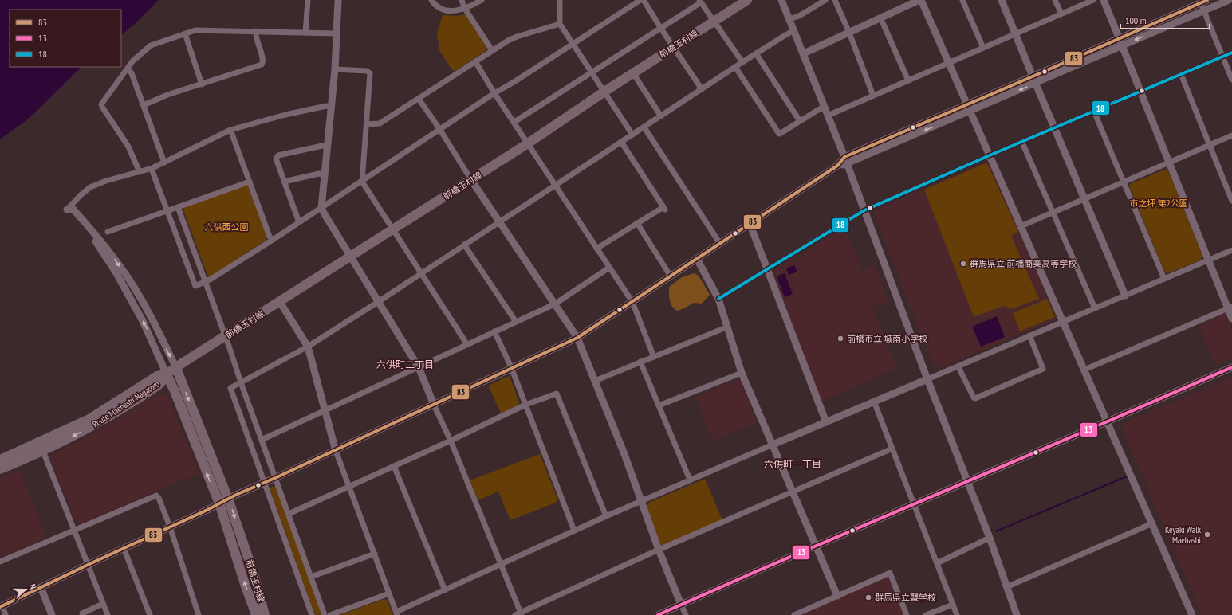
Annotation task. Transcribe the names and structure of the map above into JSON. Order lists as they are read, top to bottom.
{
  "streets": {
    "main road": ["前橋玉村線", "Route Maebashi Nagatoro"]
  },
  "crossings": [
    ["前橋玉村線", "Route Maebashi Nagatoro"]
  ],
  "districts": ["六供町二丁目", "六供町一丁目"],
  "parks": ["市之坪 第2公園", "六供西公園"],
  "places": [
    "群馬県立 前橋商業高等学校",
    "前橋市立 城南小学校",
    "Keyaki Walk Maebashi",
    "群馬県立聾学校"
  ],
  "lines": ["transit line 83", "transit line 18", "transit line 13"],
  "legend": ["83", "13", "18"],
  "scale_bar": "100 m",
  "north": "right"
}
